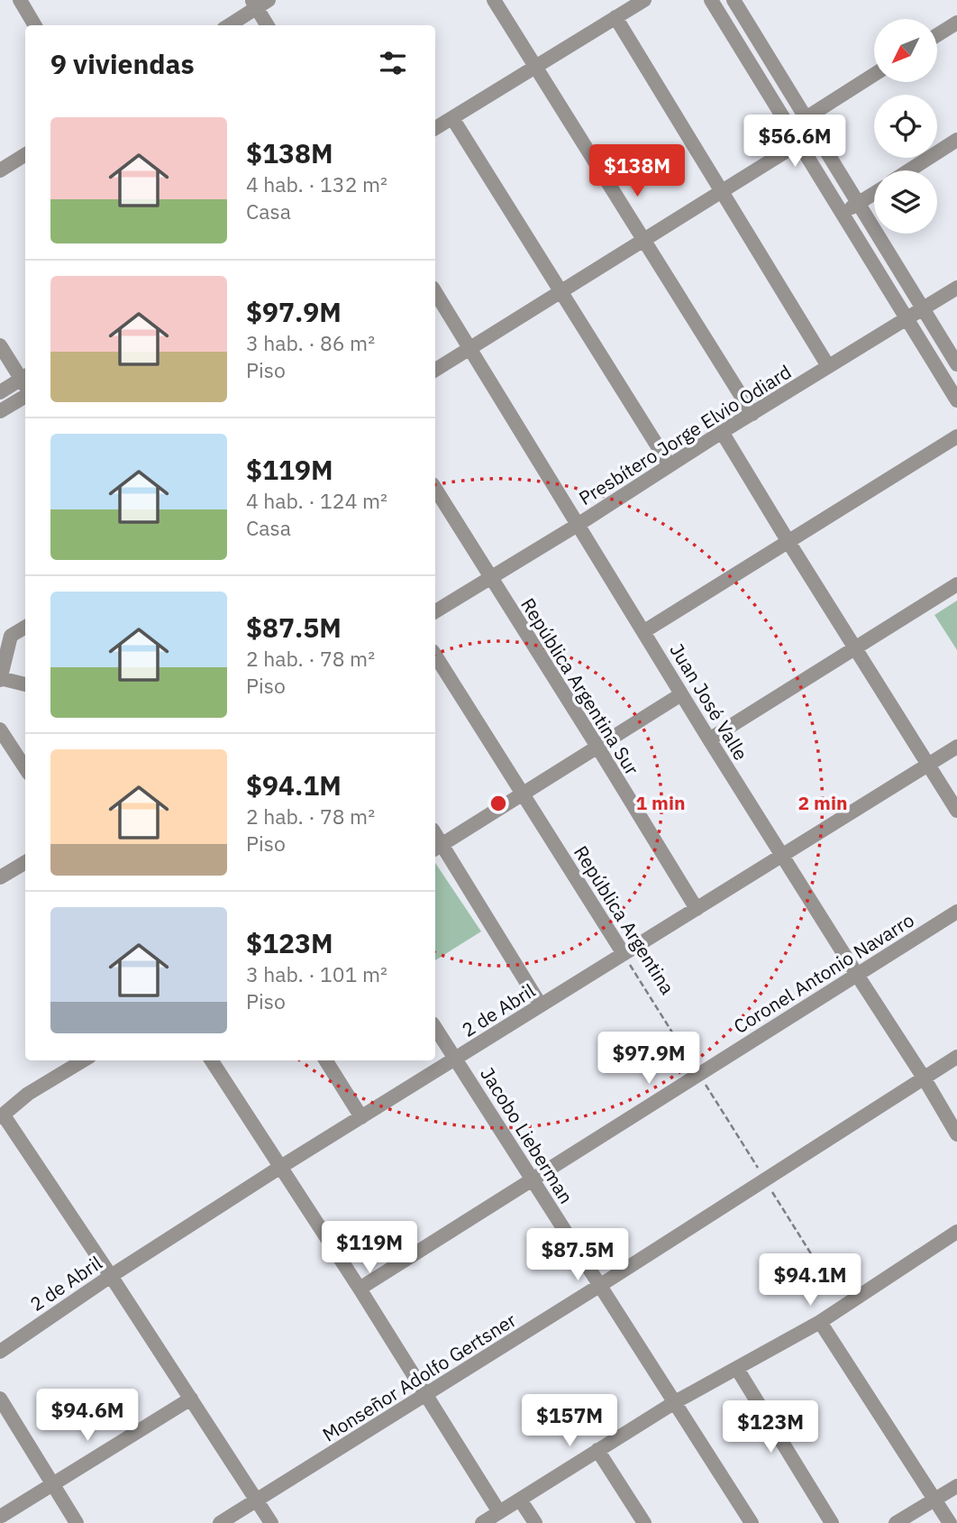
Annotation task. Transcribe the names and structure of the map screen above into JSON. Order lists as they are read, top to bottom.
{
  "streets": {
    "street": [
      "Presbítero Jorge Elvio Odiard",
      "República Argentina Sur",
      "Juan José Valle",
      "República Argentina",
      "Coronel Antonio Navarro",
      "2 de Abril",
      "Jacobo Lieberman",
      "Monseñor Adolfo Gertsner"
    ]
  },
  "crossings": [
    ["Presbítero Jorge Elvio Odiard", "República Argentina Sur"],
    ["Presbítero Jorge Elvio Odiard", "Juan José Valle"],
    ["República Argentina Sur", "2 de Abril"],
    ["Juan José Valle", "Coronel Antonio Navarro"],
    ["Juan José Valle", "2 de Abril"],
    ["Juan José Valle", "Monseñor Adolfo Gertsner"],
    ["República Argentina", "Coronel Antonio Navarro"],
    ["República Argentina", "2 de Abril"],
    ["República Argentina", "Monseñor Adolfo Gertsner"],
    ["Coronel Antonio Navarro", "Jacobo Lieberman"],
    ["2 de Abril", "Jacobo Lieberman"],
    ["Jacobo Lieberman", "Monseñor Adolfo Gertsner"]
  ],
  "north": "bottom left",
  "page": {
    "heading": "9 viviendas",
    "list": [
      {
        "name": "$138M",
        "note": "4 hab. · 132 m² · Casa"
      },
      {
        "name": "$97.9M",
        "note": "3 hab. · 86 m² · Piso"
      },
      {
        "name": "$119M",
        "note": "4 hab. · 124 m² · Casa"
      },
      {
        "name": "$87.5M",
        "note": "2 hab. · 78 m² · Piso"
      },
      {
        "name": "$94.1M",
        "note": "2 hab. · 78 m² · Piso"
      },
      {
        "name": "$123M",
        "note": "3 hab. · 101 m² · Piso"
      }
    ],
    "price": [
      "$56.6M",
      "$138M",
      "$97.9M",
      "$119M",
      "$87.5M",
      "$94.1M",
      "$94.6M",
      "$157M",
      "$123M"
    ]
  },
  "rings": ["1 min", "2 min"]
}
